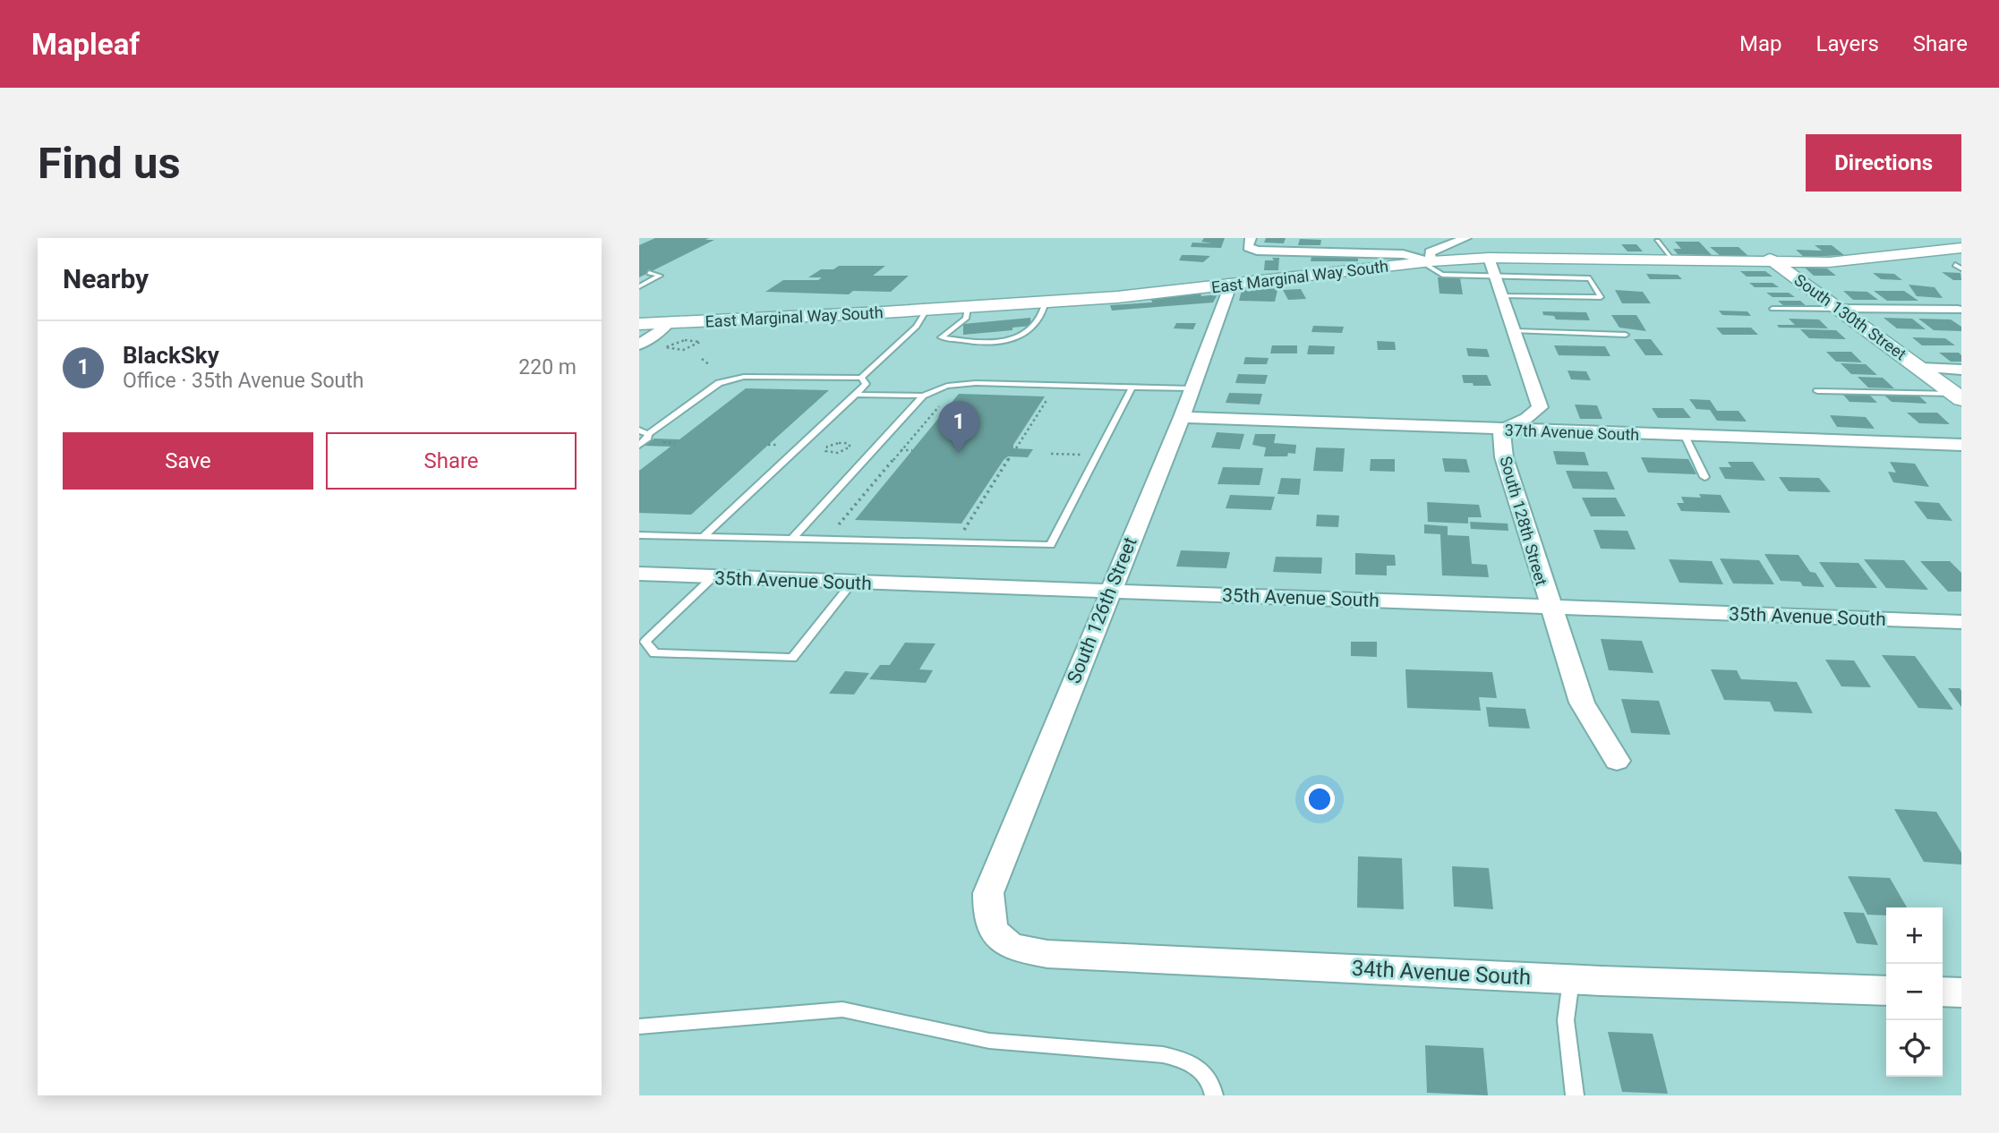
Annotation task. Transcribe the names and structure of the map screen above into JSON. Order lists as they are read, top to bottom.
{
  "streets": {
    "street": [
      "East Marginal Way South",
      "South 130th Street",
      "37th Avenue South",
      "South 128th Street",
      "35th Avenue South",
      "South 126th Street",
      "34th Avenue South"
    ]
  },
  "crossings": [
    ["East Marginal Way South", "South 130th Street"],
    ["East Marginal Way South", "South 128th Street"],
    ["East Marginal Way South", "South 126th Street"],
    ["37th Avenue South", "South 128th Street"],
    ["37th Avenue South", "South 126th Street"],
    ["South 128th Street", "35th Avenue South"],
    ["35th Avenue South", "South 126th Street"],
    ["South 126th Street", "34th Avenue South"]
  ],
  "page": {
    "header": "Mapleaf",
    "nav": ["Map", "Layers", "Share"],
    "buttons": [
      "Directions",
      ["Save", "Share"]
    ],
    "title": "Find us",
    "heading": "Nearby",
    "list": [
      {
        "mark": "1",
        "name": "BlackSky",
        "note": "Office · 35th Avenue South",
        "value": "220 m"
      }
    ],
    "pins": "1",
    "map_buttons": ["+", "−"]
  }
}
